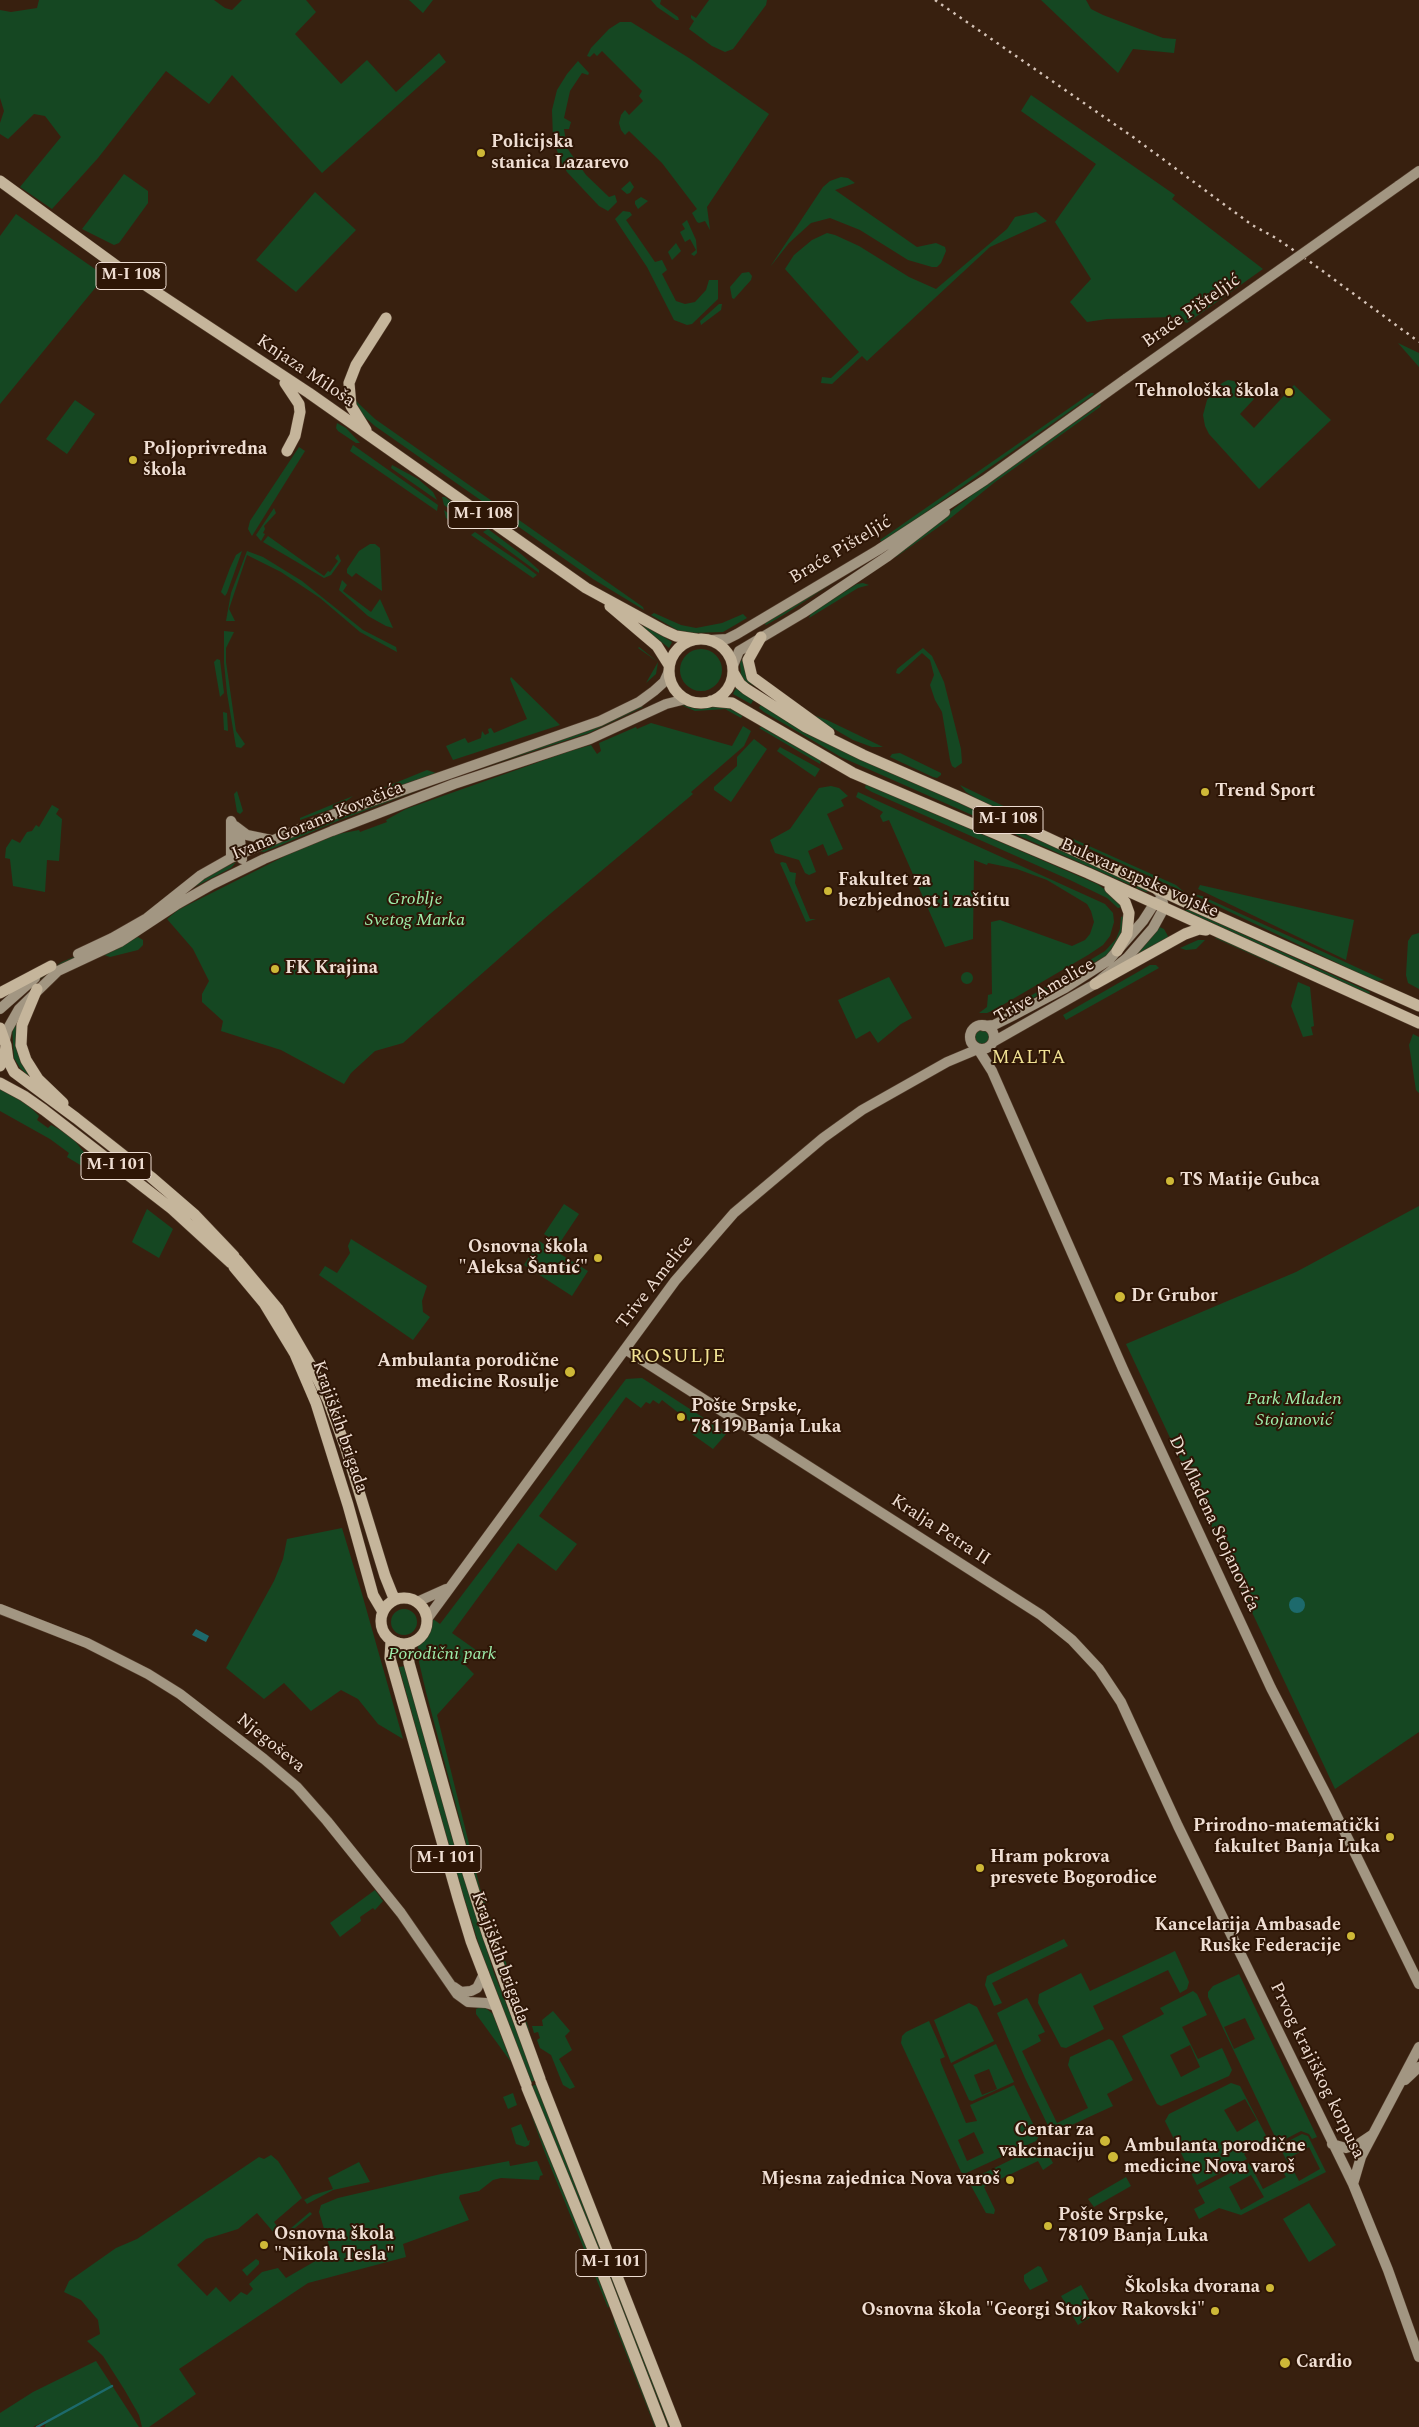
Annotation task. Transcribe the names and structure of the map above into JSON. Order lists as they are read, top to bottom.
{
  "streets": {
    "main road": [
      "M-I 108",
      "Braće Pišteljić",
      "Knjaza Miloša",
      "Ivana Gorana Kovačića",
      "Bulevar srpske vojske",
      "Trive Amelice",
      "M-I 101",
      "Krajiških brigada",
      "Dr Mladena Stojanovića",
      "Kralja Petra II",
      "Njegoševa",
      "Prvog krajiškog korpusa"
    ]
  },
  "crossings": [
    ["M-I 108", "Braće Pišteljić"],
    ["M-I 108", "Knjaza Miloša"],
    ["M-I 108", "Ivana Gorana Kovačića"],
    ["M-I 108", "Bulevar srpske vojske"],
    ["Braće Pišteljić", "Knjaza Miloša"],
    ["Braće Pišteljić", "Ivana Gorana Kovačića"],
    ["Braće Pišteljić", "Bulevar srpske vojske"],
    ["Knjaza Miloša", "Ivana Gorana Kovačića"],
    ["Knjaza Miloša", "Bulevar srpske vojske"],
    ["Ivana Gorana Kovačića", "Bulevar srpske vojske"],
    ["Ivana Gorana Kovačića", "M-I 101"],
    ["Ivana Gorana Kovačića", "Krajiških brigada"],
    ["Bulevar srpske vojske", "Trive Amelice"],
    ["Trive Amelice", "Krajiških brigada"],
    ["Trive Amelice", "Dr Mladena Stojanovića"],
    ["Trive Amelice", "Kralja Petra II"],
    ["M-I 101", "Krajiških brigada"],
    ["Kralja Petra II", "Prvog krajiškog korpusa"]
  ],
  "districts": ["MALTA", "ROSULJE"],
  "parks": ["Groblje Svetog Marka", "Park Mladen Stojanović", "Porodični park"],
  "places": [
    "Policijska stanica Lazarevo",
    "Tehnološka škola",
    "Poljoprivredna škola",
    "Trend Sport",
    "Fakultet za bezbjednost i zaštitu",
    "FK Krajina",
    "TS Matije Gubca",
    "Osnovna škola \"Aleksa Šantić\"",
    "Dr Grubor",
    "Ambulanta porodične medicine Rosulje",
    "Pošte Srpske, 78119 Banja Luka",
    "Prirodno-matematički fakultet Banja Luka",
    "Hram pokrova presvete Bogorodice",
    "Kancelarija Ambasade Ruske Federacije",
    "Centar za vakcinaciju",
    "Ambulanta porodične medicine Nova varoš",
    "Mjesna zajednica Nova varoš",
    "Pošte Srpske, 78109 Banja Luka",
    "Osnovna škola \"Nikola Tesla\"",
    "Školska dvorana",
    "Osnovna škola \"Georgi Stojkov Rakovski\"",
    "Cardio"
  ]
}
